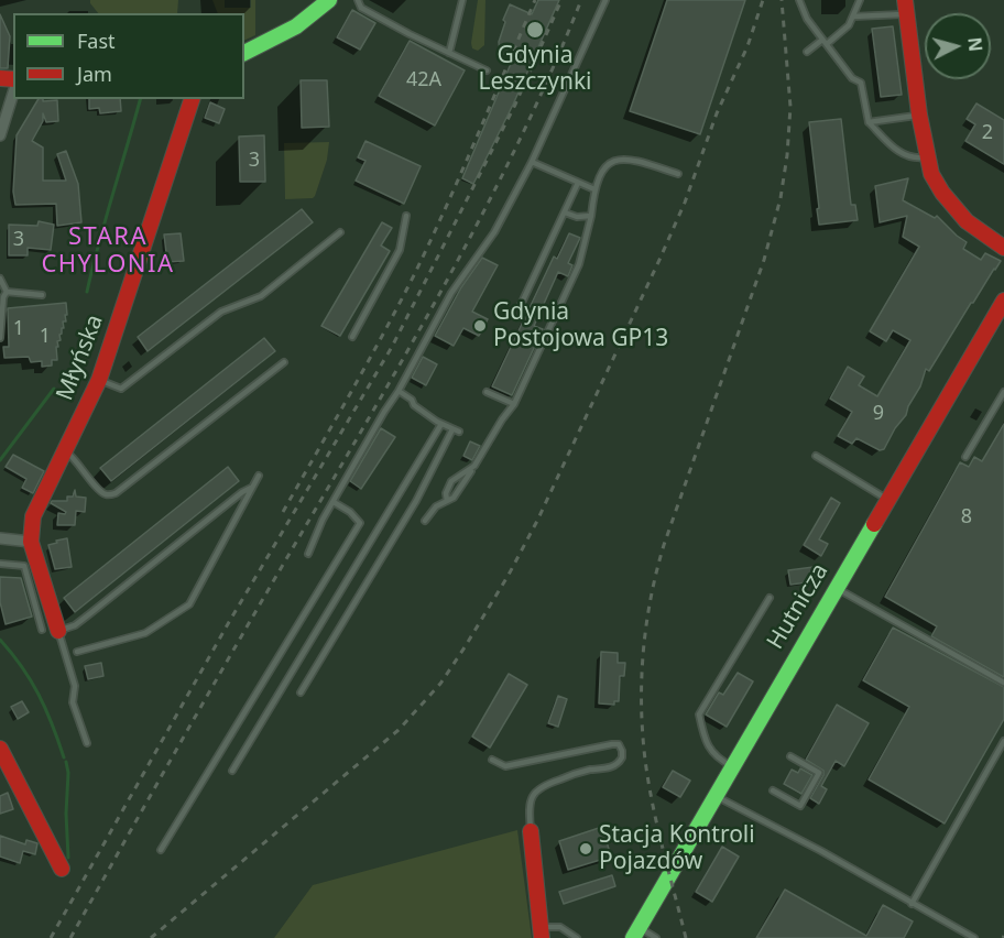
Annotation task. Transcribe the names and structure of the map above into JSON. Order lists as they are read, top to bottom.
{
  "streets": {
    "street": ["Młyńska", "Hutnicza"]
  },
  "districts": ["STARA CHYLONIA"],
  "places": ["Gdynia Leszczynki", "Gdynia Postojowa GP13", "Stacja Kontroli Pojazdów"],
  "house_numbers": [
    "42A",
    "2",
    "3",
    "3",
    "1",
    "1",
    "9",
    "8"
  ],
  "legend": ["Fast", "Jam"],
  "north": "right"
}
